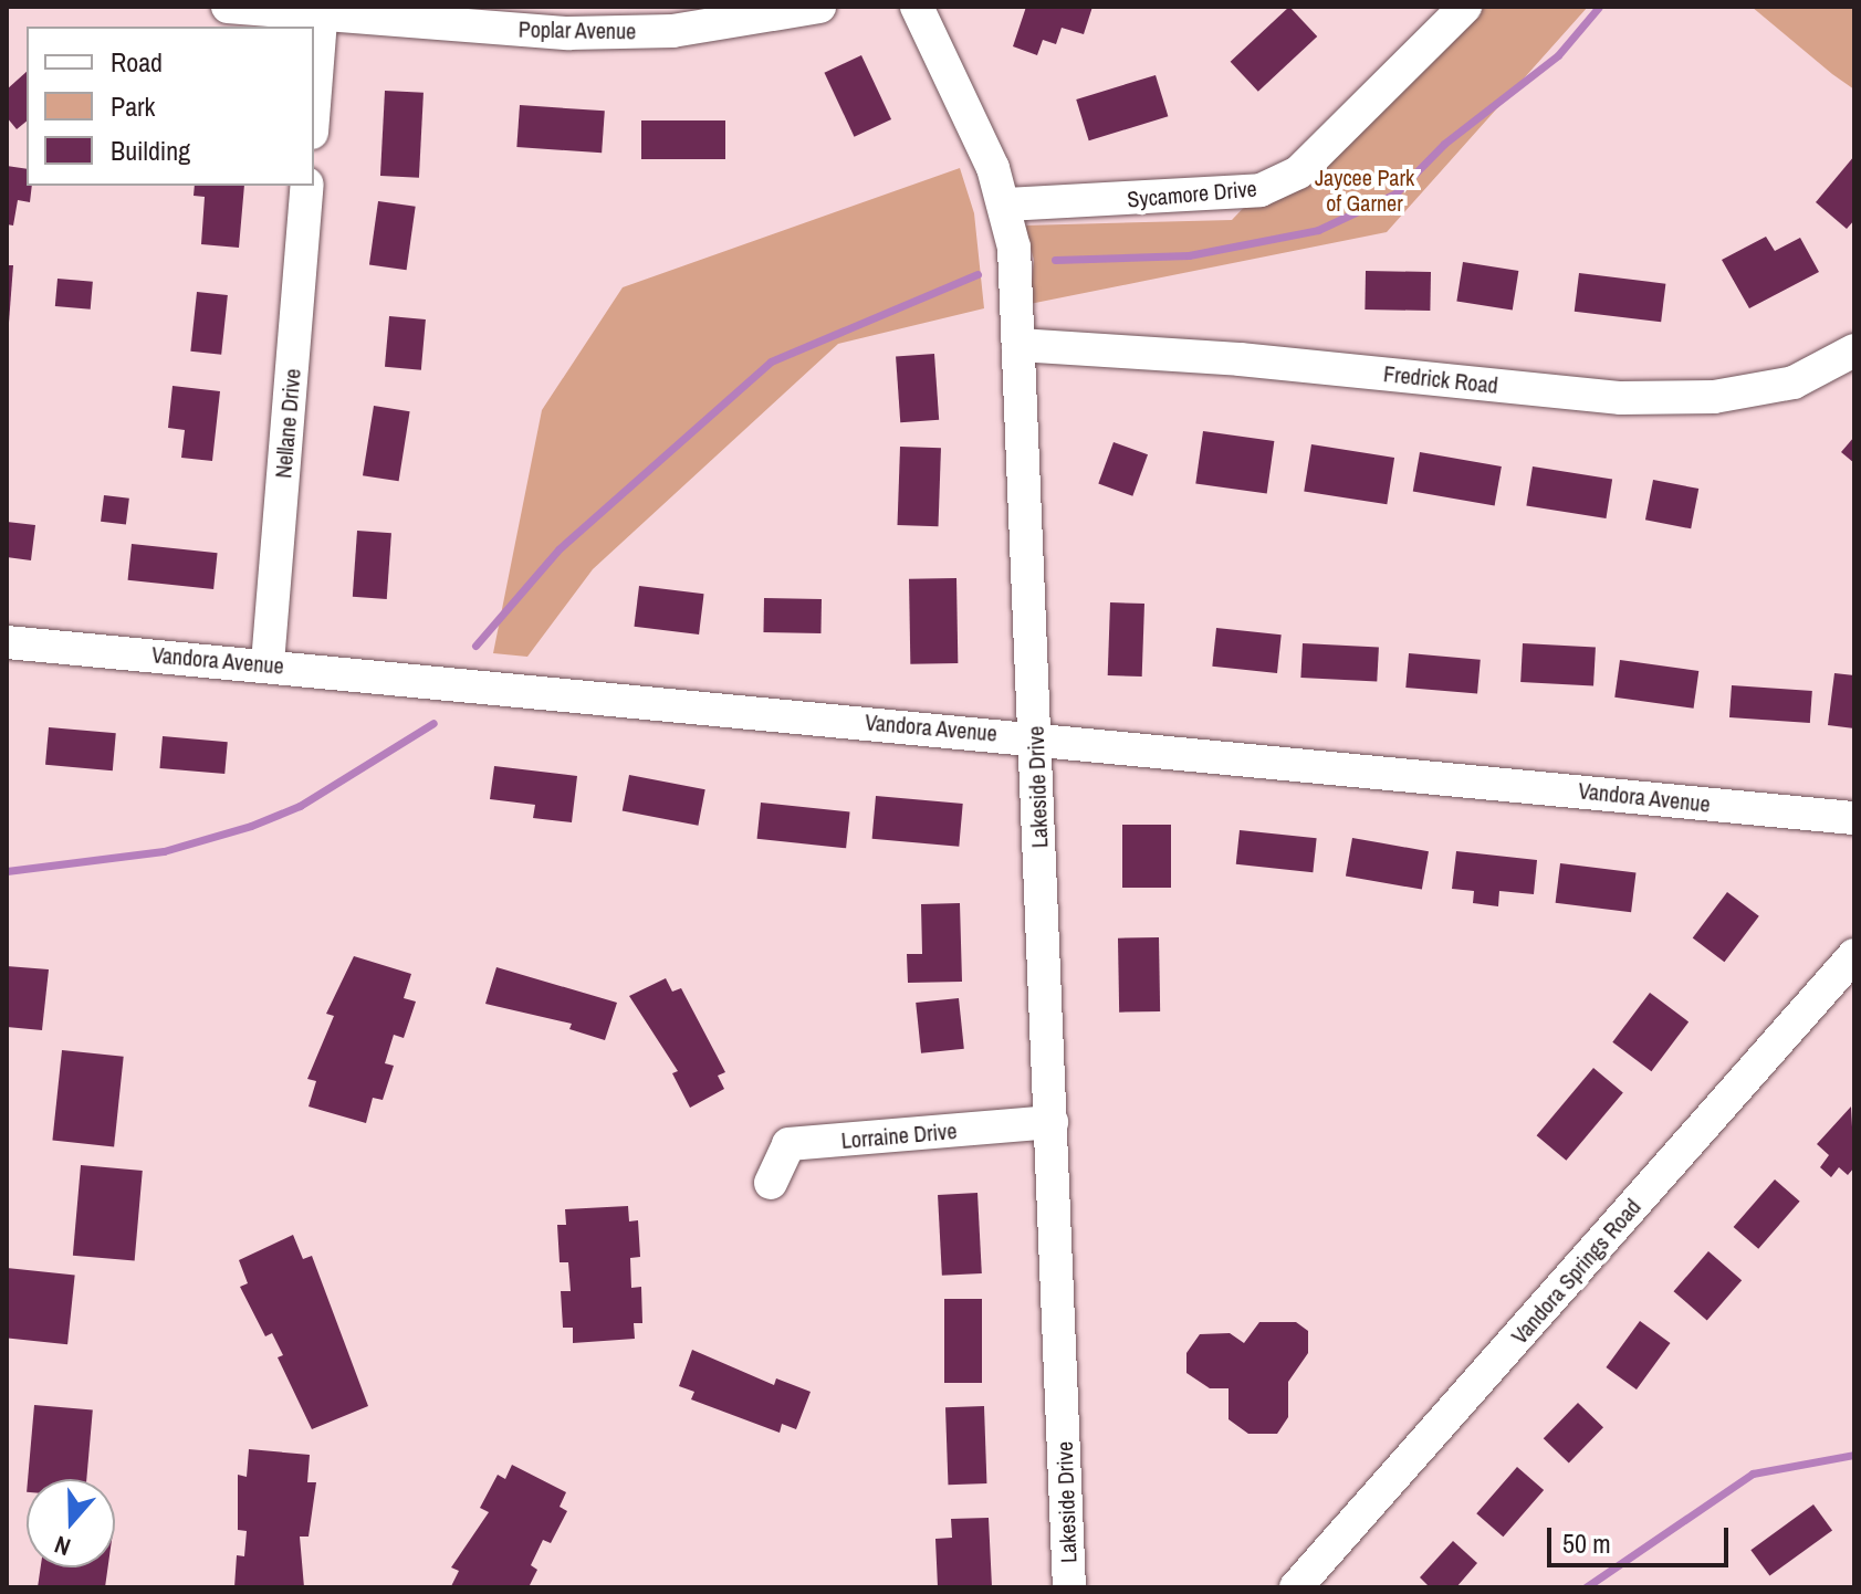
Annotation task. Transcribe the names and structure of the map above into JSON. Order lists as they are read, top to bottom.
{
  "streets": {
    "street": [
      "Poplar Avenue",
      "Sycamore Drive",
      "Fredrick Road",
      "Nellane Drive",
      "Vandora Avenue",
      "Lakeside Drive",
      "Lorraine Drive",
      "Vandora Springs Road"
    ]
  },
  "crossings": [
    ["Sycamore Drive", "Lakeside Drive"],
    ["Fredrick Road", "Lakeside Drive"],
    ["Nellane Drive", "Vandora Avenue"],
    ["Vandora Avenue", "Lakeside Drive"],
    ["Lakeside Drive", "Lorraine Drive"]
  ],
  "parks": ["Jaycee Park of Garner"],
  "legend": ["Road", "Park", "Building"],
  "scale_bar": "50 m",
  "north": "bottom"
}
